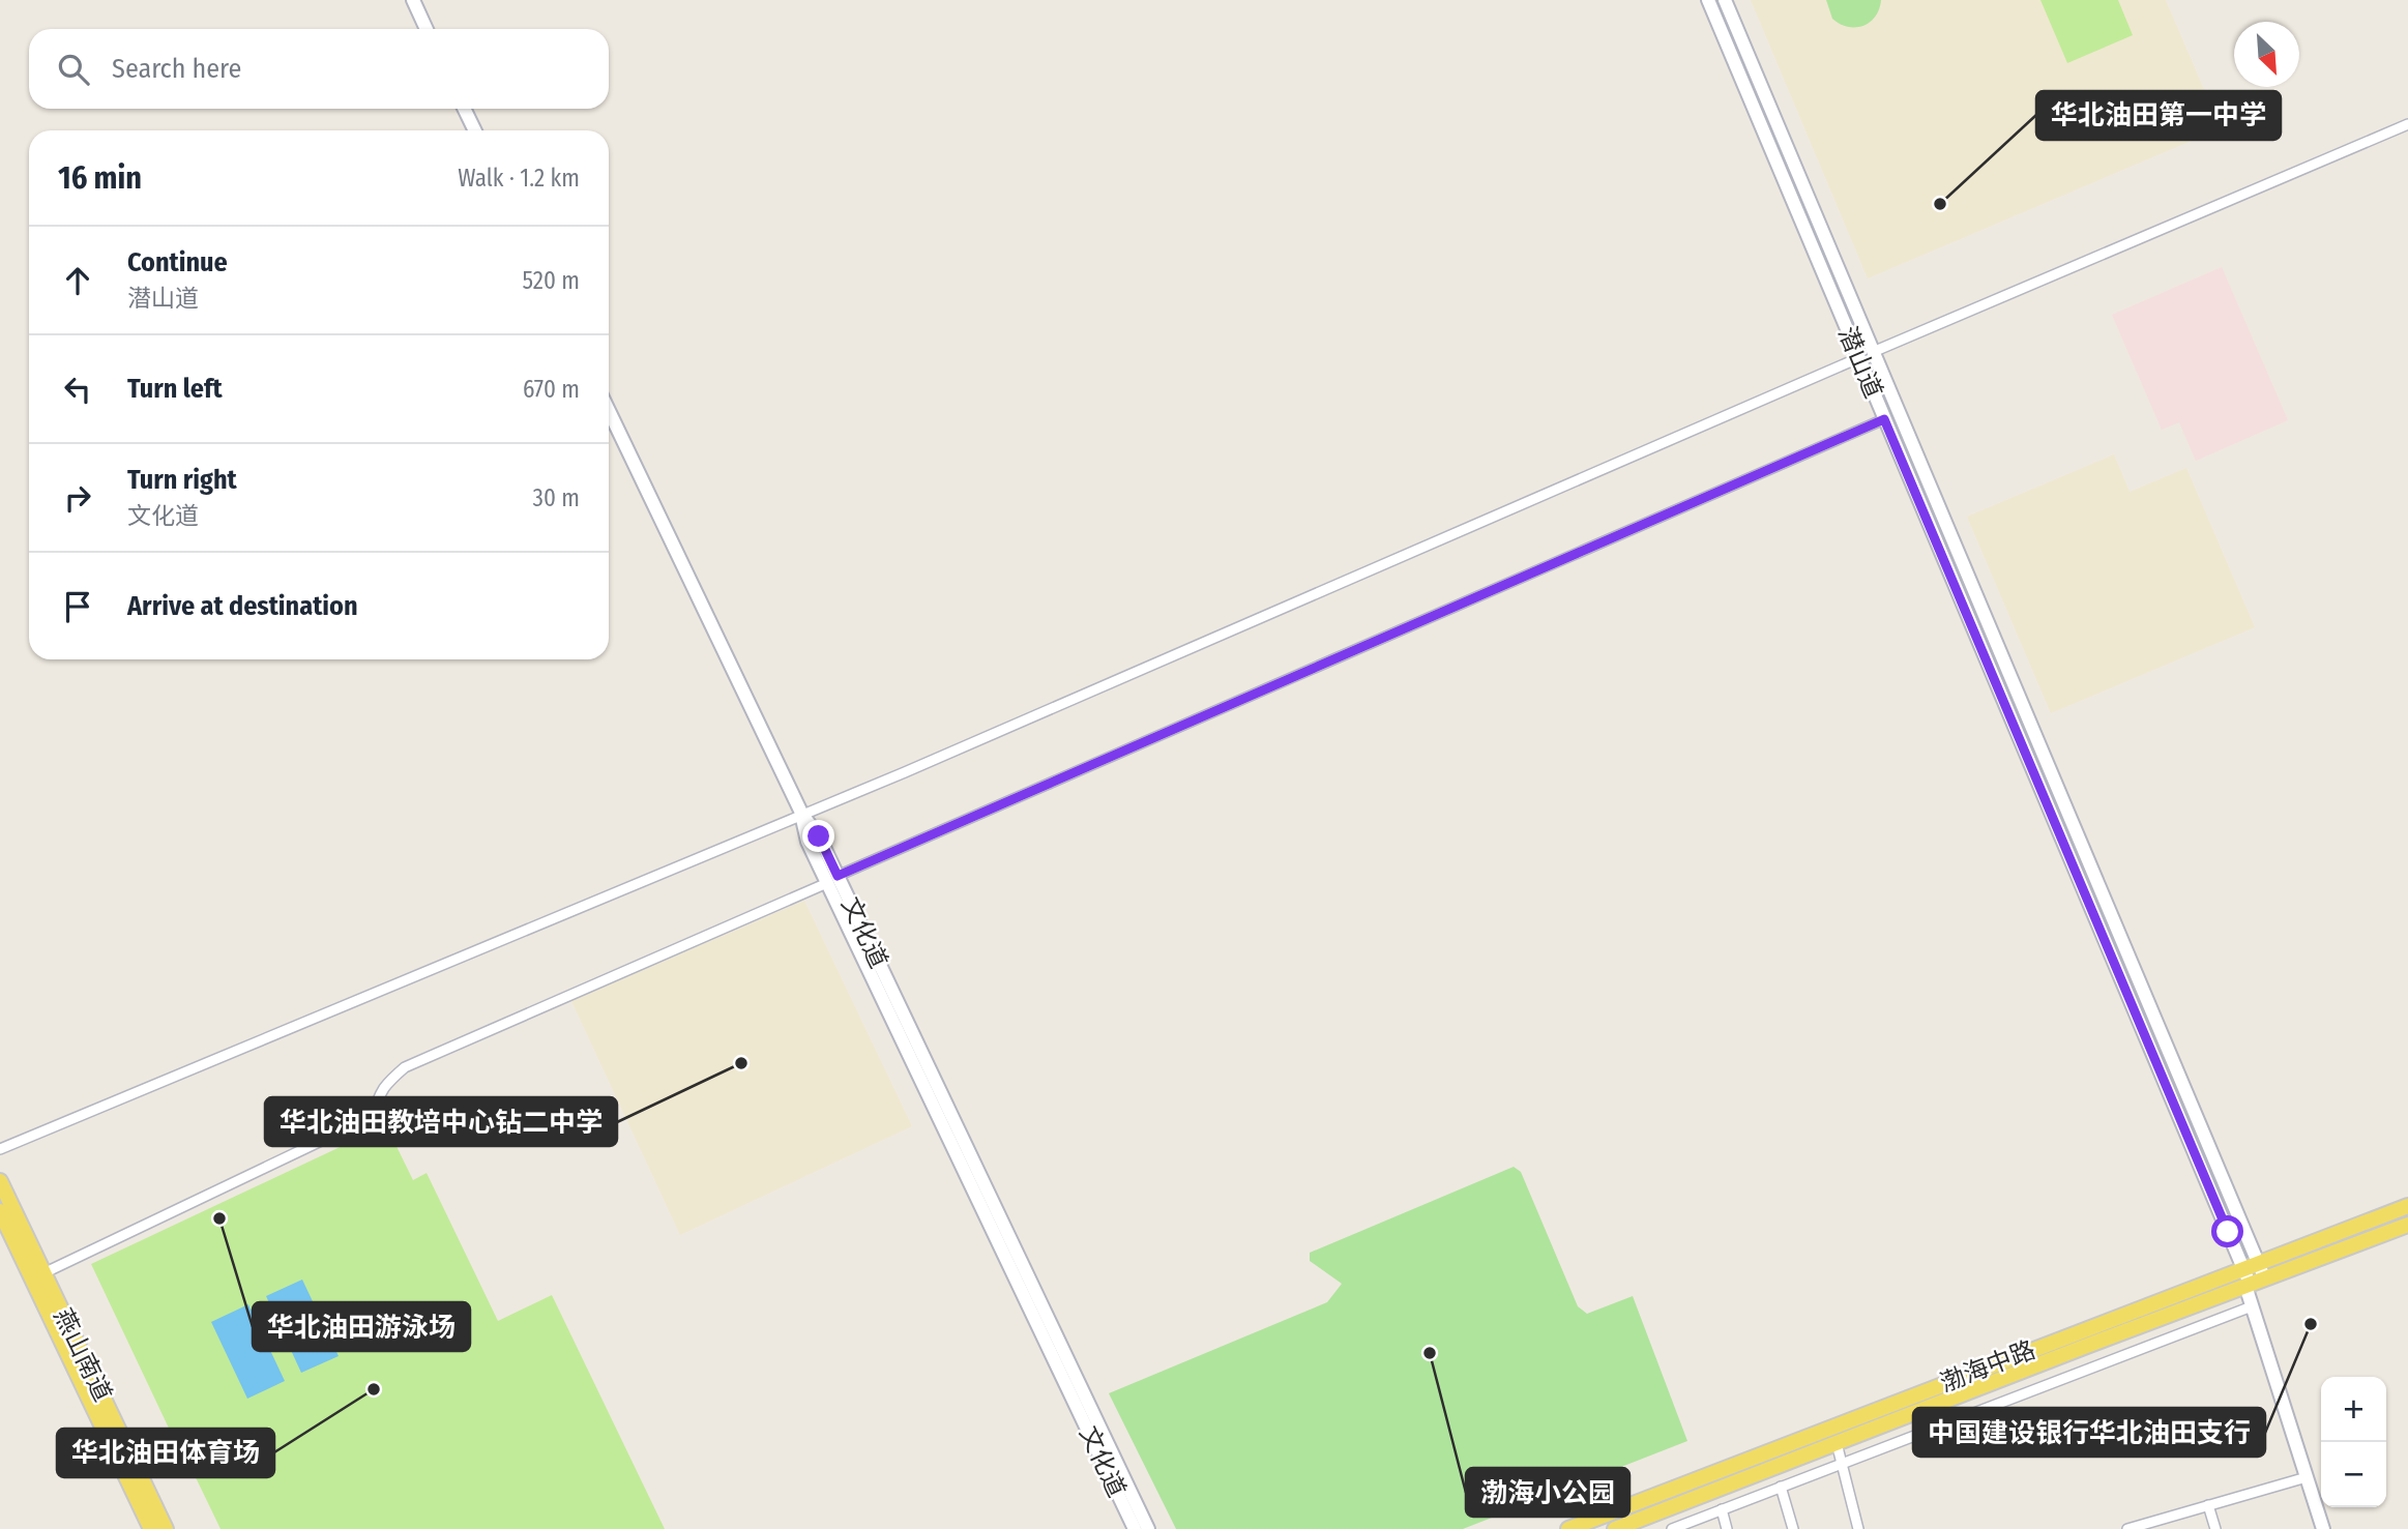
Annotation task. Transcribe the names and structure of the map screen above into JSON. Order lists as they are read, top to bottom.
{
  "streets": {
    "main road": [
      "潜山道",
      "文化道",
      "燕山南道",
      "渤海中路"
    ]
  },
  "crossings": [
    ["潜山道", "渤海中路"]
  ],
  "places": [
    "华北油田第一中学",
    "华北油田教培中心钻二中学",
    "华北油田游泳场",
    "中国建设银行华北油田支行",
    "渤海小公园",
    "华北油田体育场"
  ],
  "north": "bottom right",
  "page": {
    "search": "Search here",
    "heading": ["16 min", "Walk · 1.2 km"],
    "list": [
      ["Continue", "潜山道", "520 m"],
      ["Turn left", "670 m"],
      ["Turn right", "文化道", "30 m"],
      "Arrive at destination"
    ],
    "map_buttons": ["+", "−"]
  }
}
